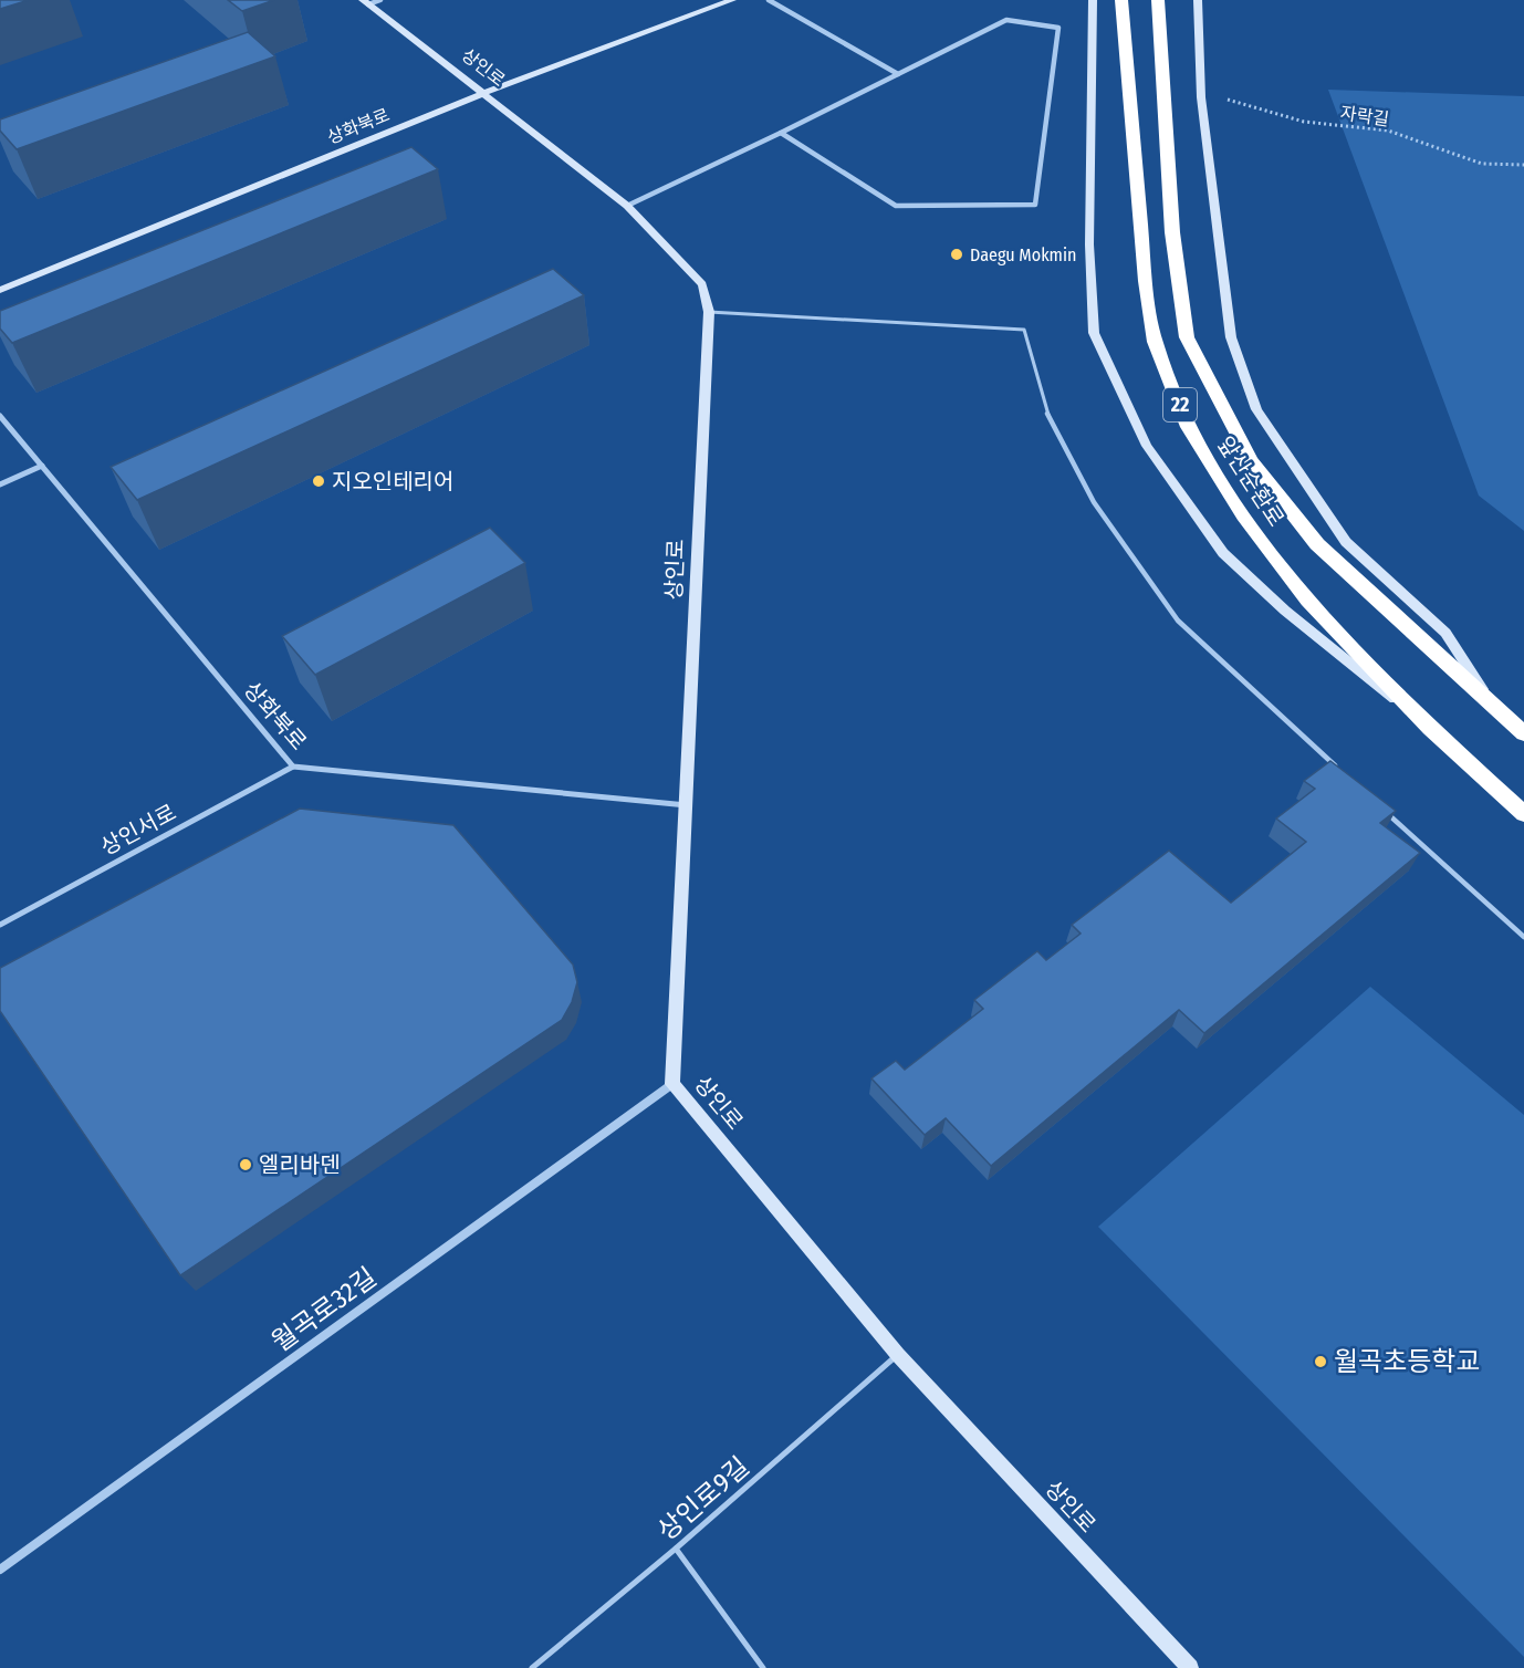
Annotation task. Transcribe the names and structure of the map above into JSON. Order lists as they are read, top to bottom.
{
  "streets": {
    "highway": ["22", "앞산순환로"],
    "street": [
      "상인로",
      "상화북로",
      "상인서로",
      "월곡로32길"
    ],
    "lane": ["상인로9길"],
    "path": ["자락길"]
  },
  "crossings": [
    ["상인로", "상화북로"],
    ["상인로", "월곡로32길"],
    ["상인로", "상인로9길"],
    ["상화북로", "상인서로"]
  ],
  "places": [
    "Daegu Mokmin",
    "지오인테리어",
    "엘리바덴",
    "월곡초등학교"
  ]
}
